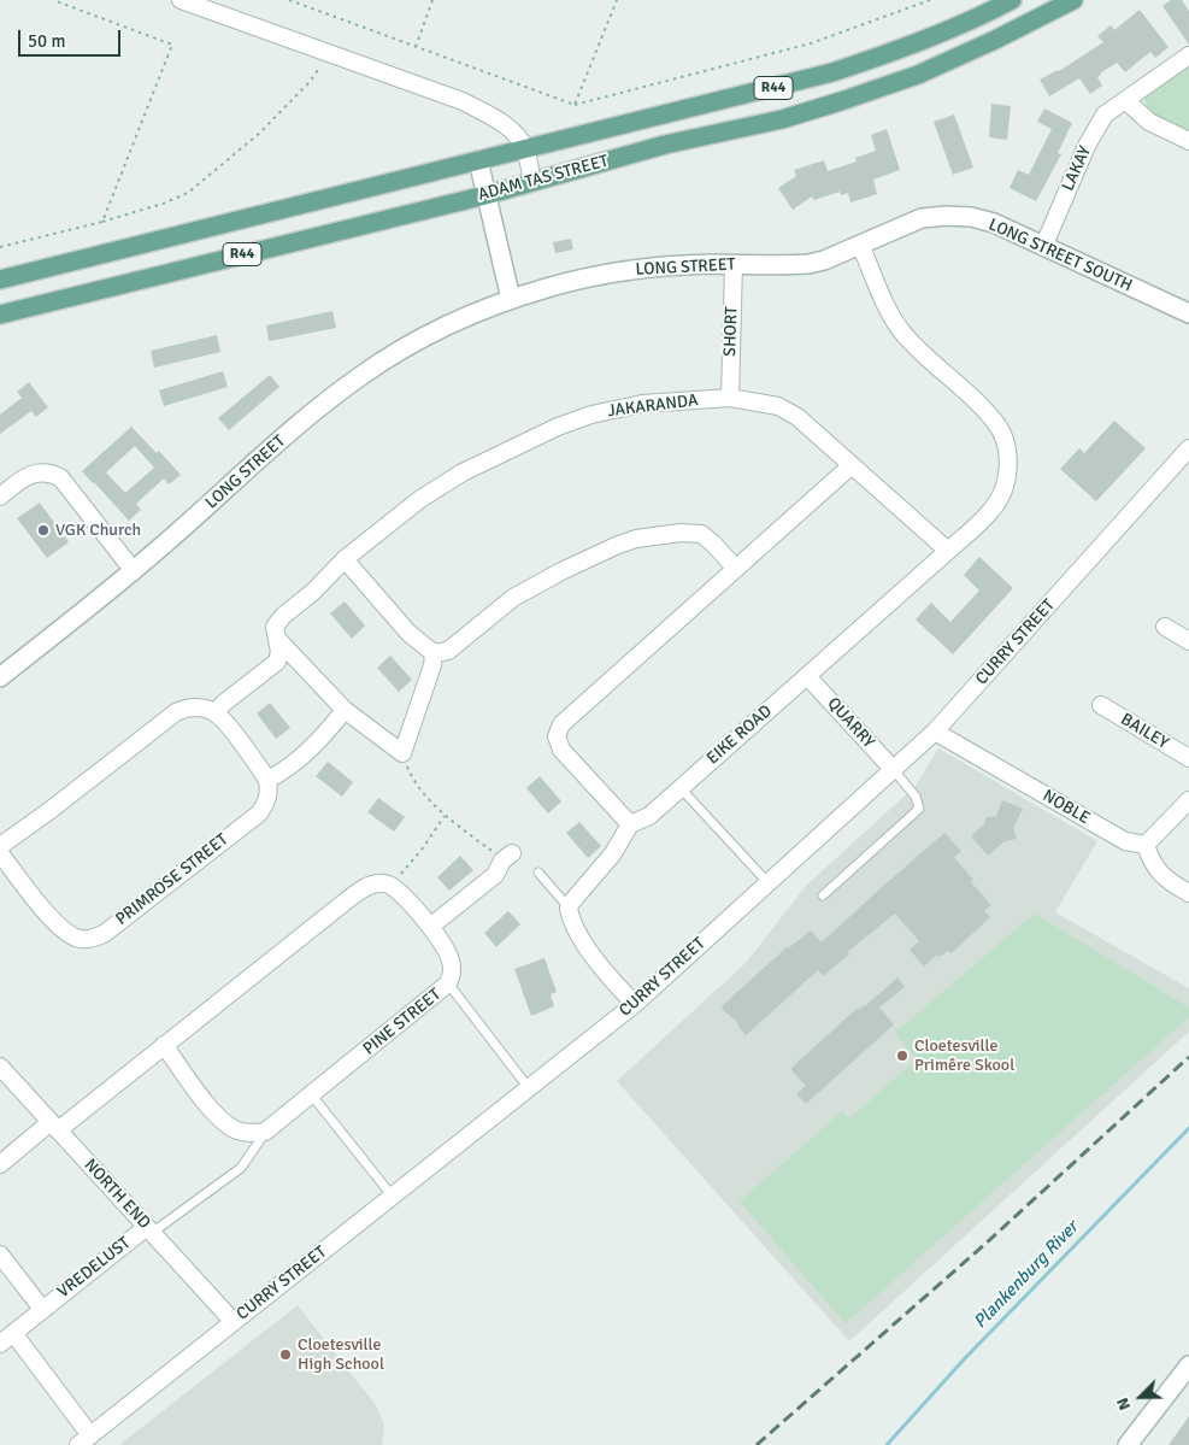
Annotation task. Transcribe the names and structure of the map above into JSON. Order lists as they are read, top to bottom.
{
  "streets": {
    "main road": ["R44", "ADAM TAS STREET"],
    "street": [
      "LAKAY",
      "LONG STREET SOUTH",
      "LONG STREET",
      "SHORT",
      "JAKARANDA",
      "CURRY STREET",
      "QUARRY",
      "BAILEY",
      "EIKE ROAD",
      "NOBLE",
      "PRIMROSE STREET",
      "PINE STREET",
      "NORTH END",
      "VREDELUST"
    ]
  },
  "crossings": [
    ["LAKAY", "LONG STREET SOUTH"],
    ["LONG STREET SOUTH", "LONG STREET"],
    ["LONG STREET SOUTH", "EIKE ROAD"],
    ["LONG STREET", "SHORT"],
    ["LONG STREET", "EIKE ROAD"],
    ["SHORT", "JAKARANDA"],
    ["JAKARANDA", "EIKE ROAD"],
    ["CURRY STREET", "QUARRY"],
    ["CURRY STREET", "NOBLE"],
    ["CURRY STREET", "NORTH END"],
    ["QUARRY", "EIKE ROAD"],
    ["NORTH END", "VREDELUST"]
  ],
  "water": ["Plankenburg River"],
  "places": ["VGK Church", "Cloetesville Primêre Skool", "Cloetesville High School"],
  "scale_bar": "50 m",
  "north": "bottom left"
}
